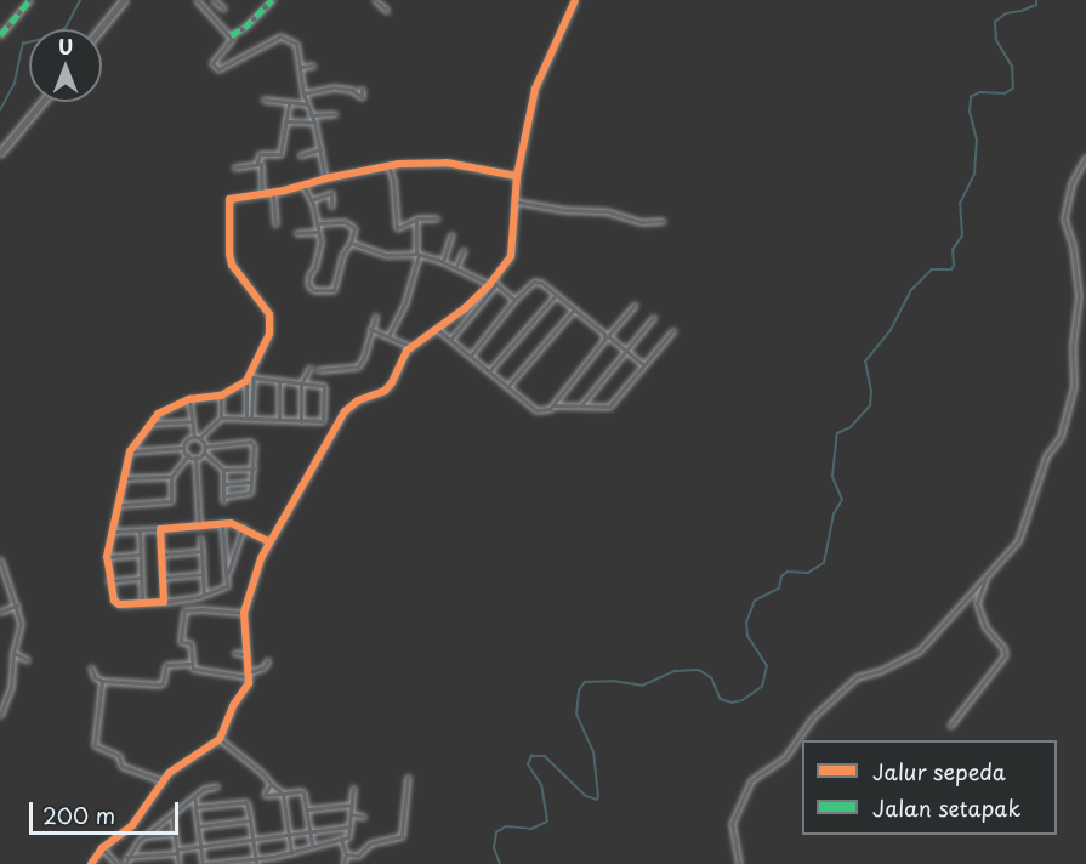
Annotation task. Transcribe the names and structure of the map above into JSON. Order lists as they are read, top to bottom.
{
  "legend": ["Jalur sepeda", "Jalan setapak"],
  "scale_bar": "200 m",
  "north": "top"
}
